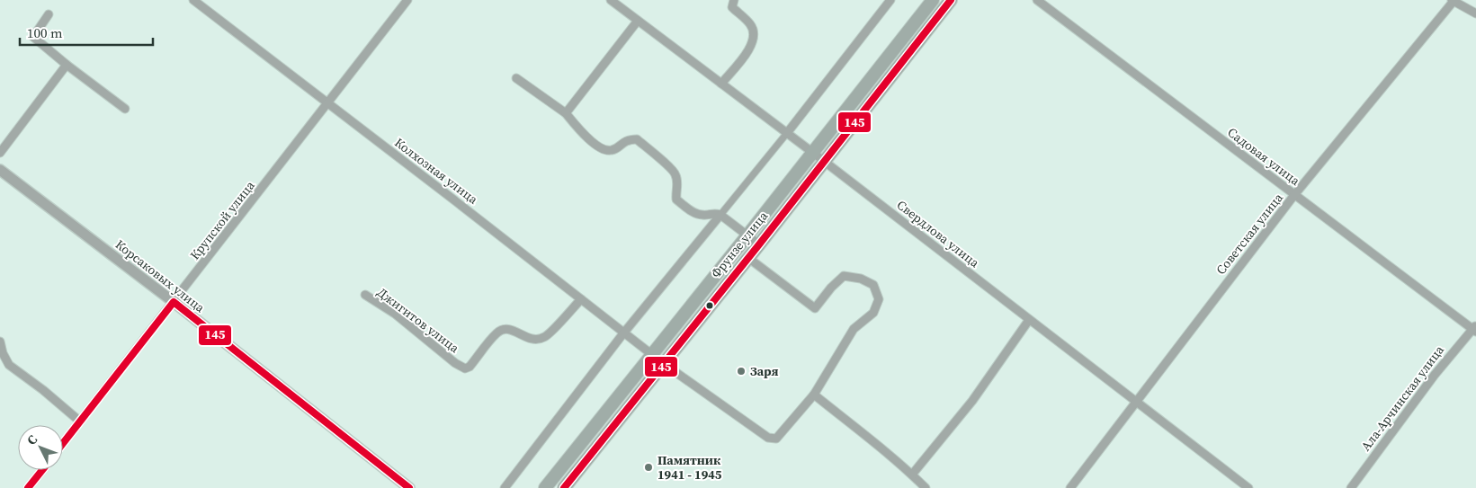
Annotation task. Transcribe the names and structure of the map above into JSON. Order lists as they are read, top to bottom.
{
  "streets": {
    "main road": ["Фрунзе улица"],
    "street": [
      "Садовая улица",
      "Колхозная улица",
      "Крупской улица",
      "Свердлова улица",
      "Советская улица",
      "Корсаковых улица",
      "Джигитов улица",
      "Ала-Арчинская улица"
    ]
  },
  "crossings": [
    ["Садовая улица", "Советская улица"],
    ["Садовая улица", "Ала-Арчинская улица"],
    ["Колхозная улица", "Крупской улица"],
    ["Колхозная улица", "Фрунзе улица"],
    ["Колхозная улица", "Джигитов улица"],
    ["Крупской улица", "Корсаковых улица"],
    ["Свердлова улица", "Советская улица"],
    ["Свердлова улица", "Фрунзе улица"]
  ],
  "places": ["Заря", "Памятник 1941 - 1945"],
  "lines": ["transit line 145"],
  "scale_bar": "100 m",
  "north": "top left"
}
